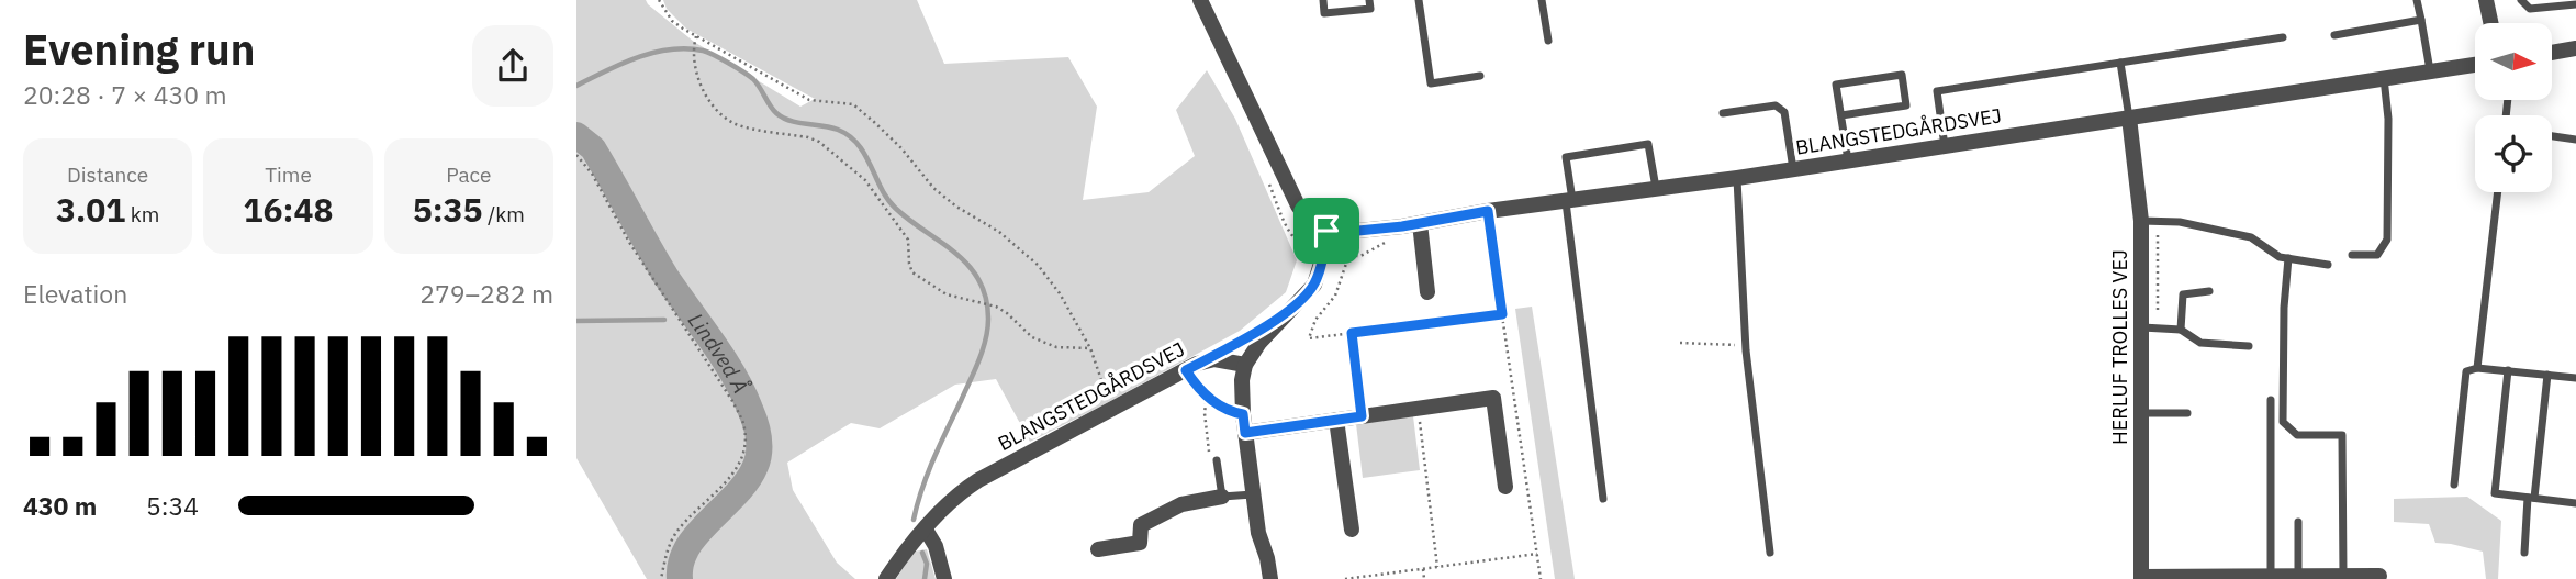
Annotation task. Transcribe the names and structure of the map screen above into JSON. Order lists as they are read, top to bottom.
{
  "streets": {
    "street": ["BLANGSTEDGÅRDSVEJ", "HERLUF TROLLES VEJ"]
  },
  "crossings": [
    ["BLANGSTEDGÅRDSVEJ", "HERLUF TROLLES VEJ"]
  ],
  "water": ["Lindved Å"],
  "north": "right",
  "page": {
    "heading": ["Evening run", "20:28 · 7 × 430 m"],
    "stats": [
      ["Distance", "3.01 km"],
      ["Time", "16:48"],
      ["Pace", "5:35 /km"]
    ],
    "chart": ["Elevation", "279–282 m"],
    "list": [
      {
        "name": "430 m",
        "note": "5:34"
      }
    ]
  }
}
